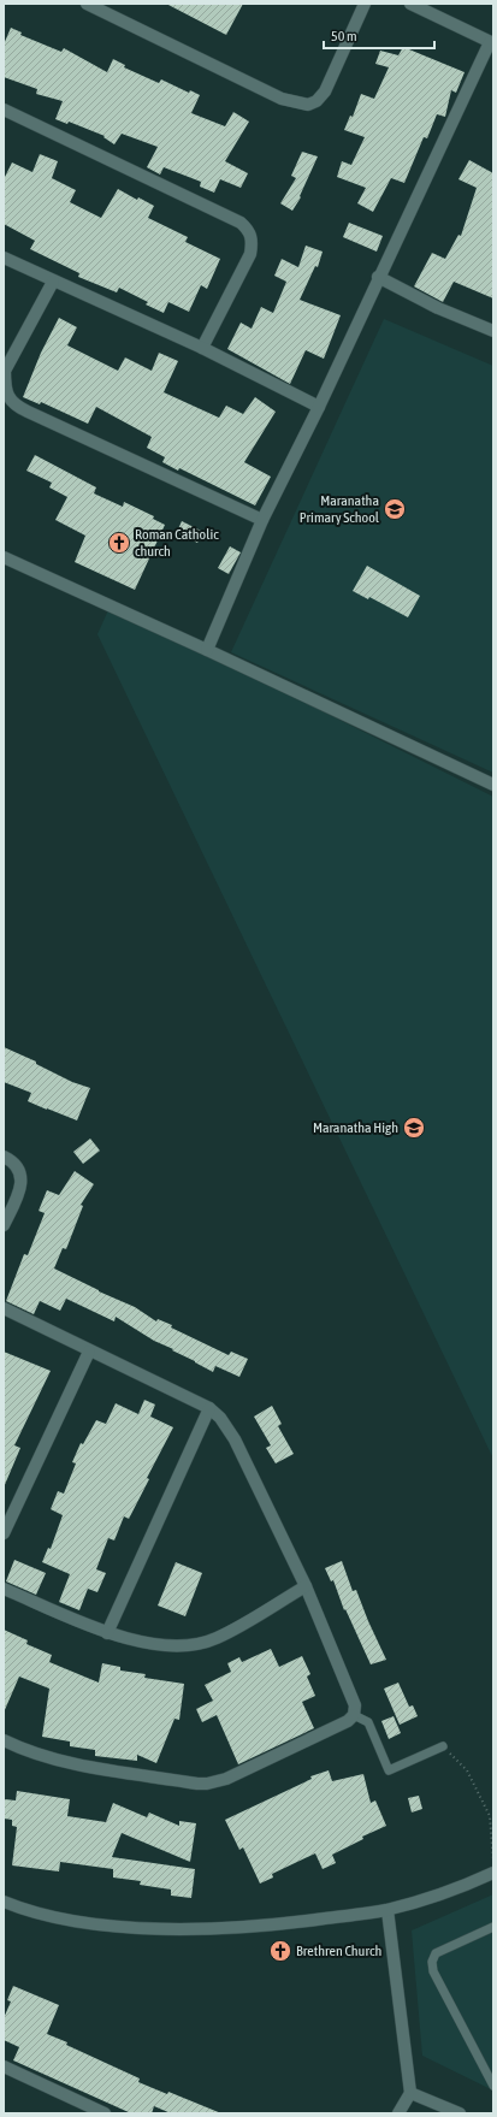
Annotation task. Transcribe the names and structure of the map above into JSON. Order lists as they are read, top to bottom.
{
  "places": {
    "school or university": ["Maranatha Primary School", "Maranatha High"],
    "church": ["Roman Catholic church", "Brethren Church"]
  },
  "scale_bar": "50 m"
}
